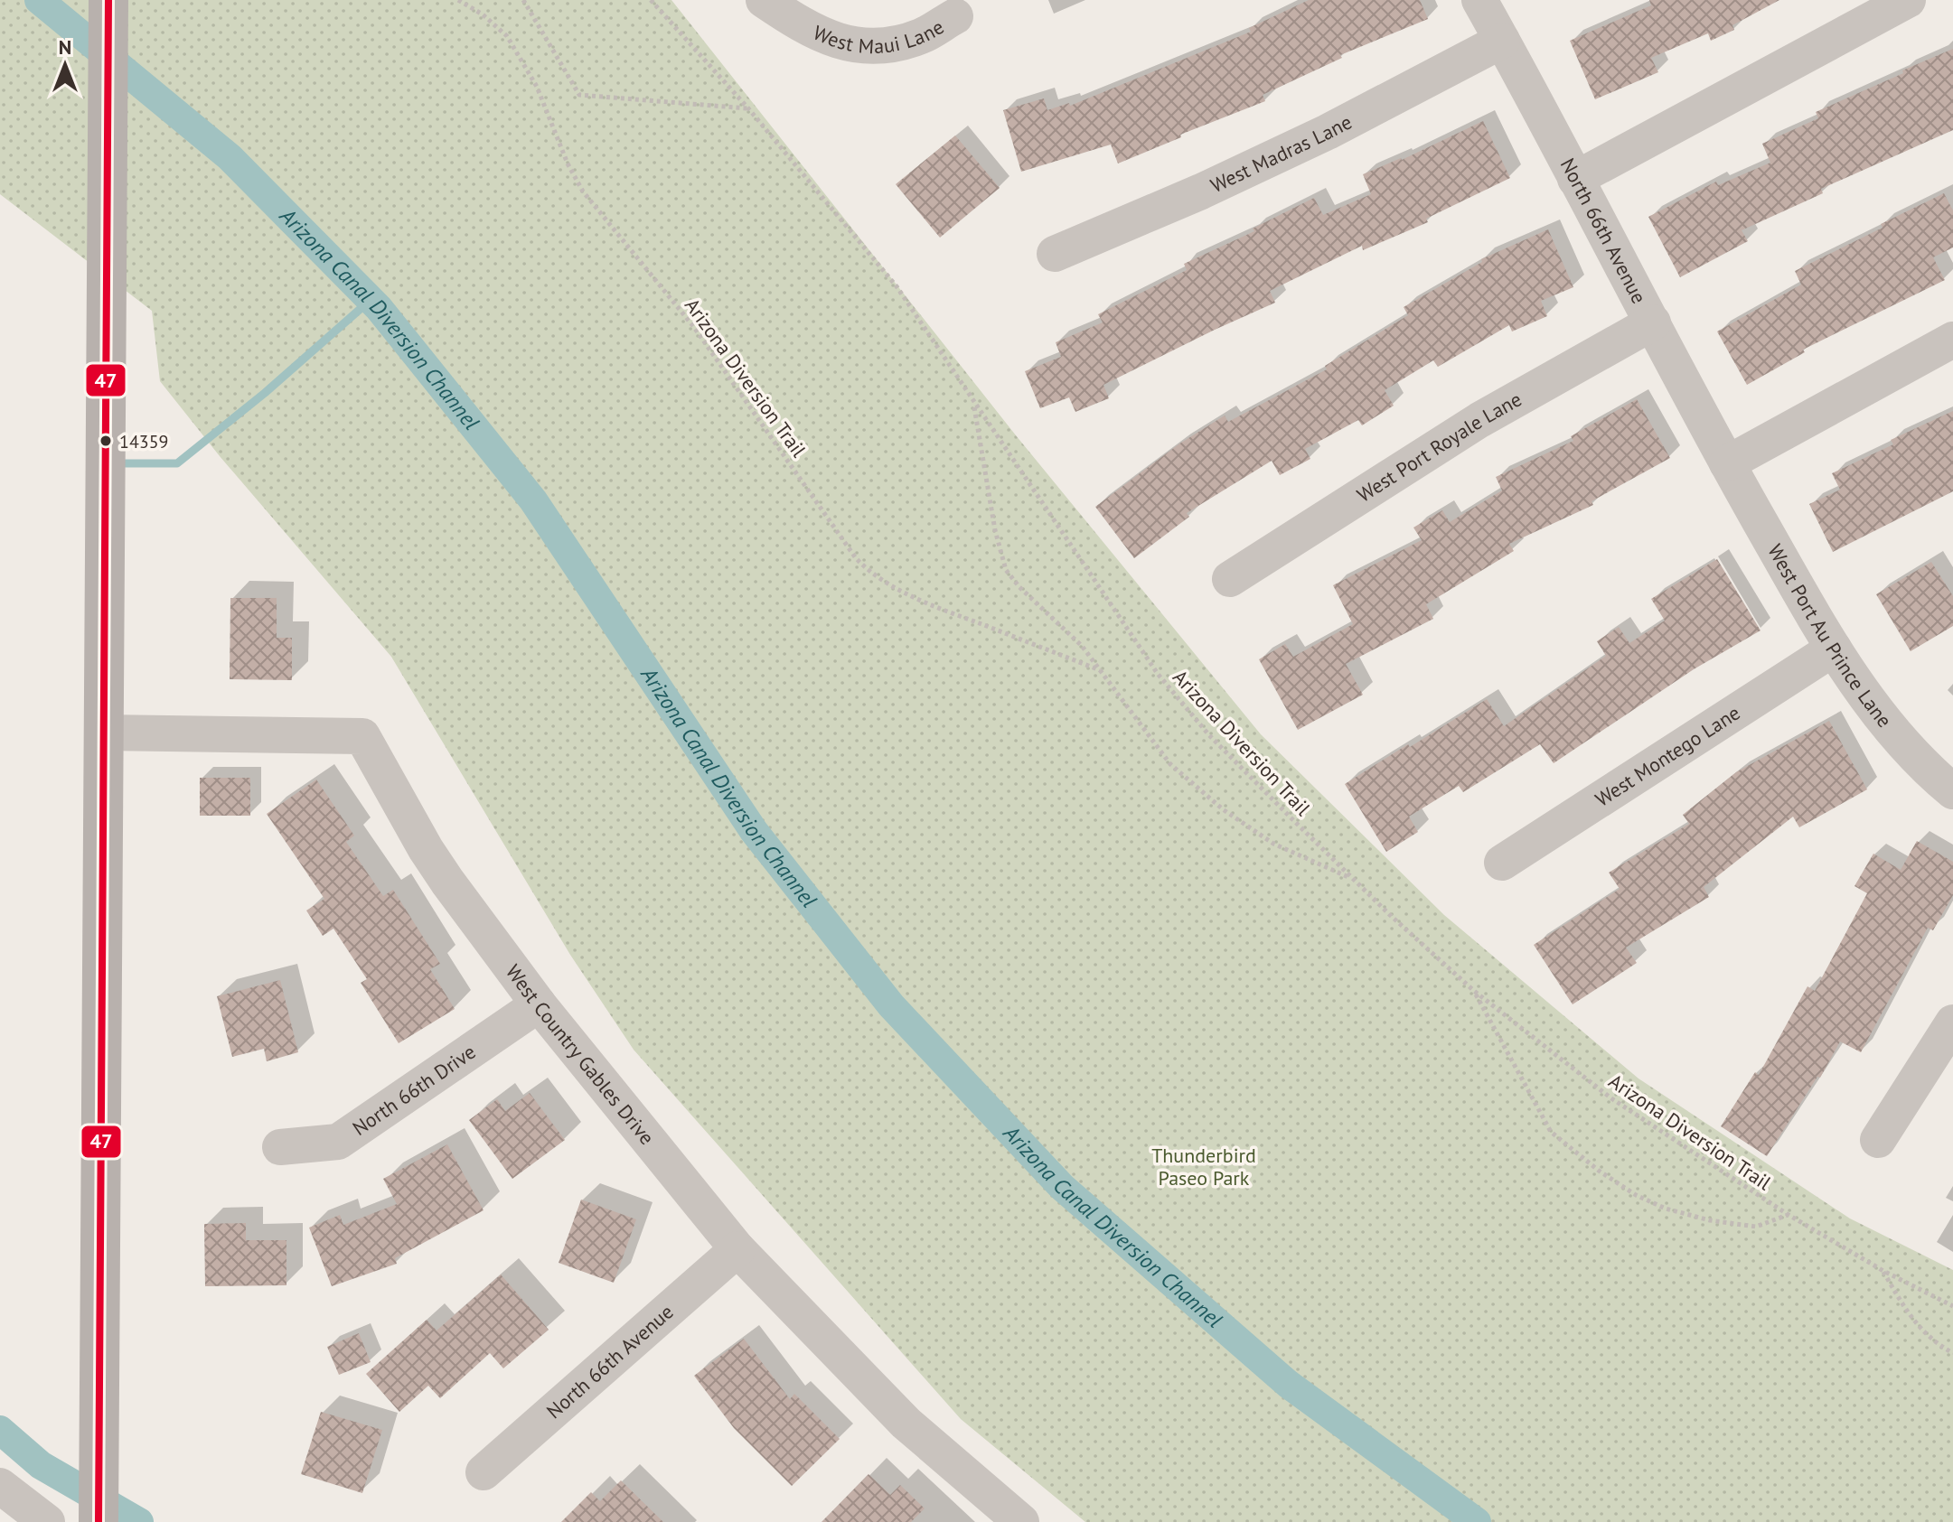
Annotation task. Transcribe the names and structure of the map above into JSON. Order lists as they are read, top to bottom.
{
  "streets": {
    "street": [
      "West Maui Lane",
      "West Madras Lane",
      "North 66th Avenue",
      "West Port Royale Lane",
      "West Port Au Prince Lane",
      "West Montego Lane",
      "West Country Gables Drive",
      "North 66th Drive"
    ],
    "path": ["Arizona Diversion Trail"]
  },
  "crossings": [
    ["West Madras Lane", "North 66th Avenue"],
    ["North 66th Avenue", "West Port Royale Lane"],
    ["North 66th Avenue", "West Port Au Prince Lane"],
    ["North 66th Avenue", "West Country Gables Drive"],
    ["West Port Au Prince Lane", "West Montego Lane"],
    ["West Country Gables Drive", "North 66th Drive"]
  ],
  "water": ["Arizona Canal Diversion Channel"],
  "parks": ["Thunderbird Paseo Park"],
  "places": ["14359"],
  "lines": ["transit line 47"],
  "north": "top"
}
